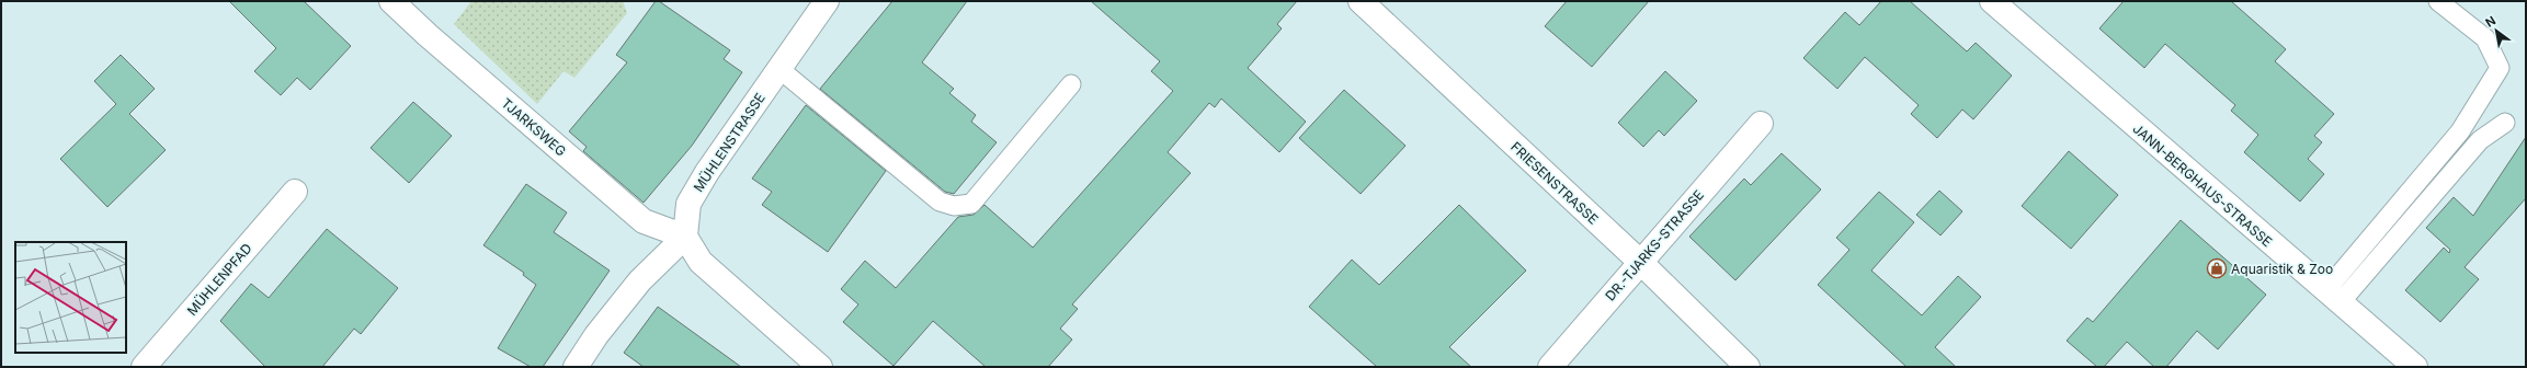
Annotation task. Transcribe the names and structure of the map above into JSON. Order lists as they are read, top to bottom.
{
  "streets": {
    "street": [
      "TJARKSWEG",
      "MÜHLENSTRASSE",
      "FRIESENSTRASSE",
      "JANN-BERGHAUS-STRASSE",
      "DR.-TJARKS-STRASSE",
      "MÜHLENPFAD"
    ]
  },
  "crossings": [
    ["TJARKSWEG", "MÜHLENSTRASSE"],
    ["FRIESENSTRASSE", "DR.-TJARKS-STRASSE"]
  ],
  "places": {
    "shop": ["Aquaristik & Zoo"]
  },
  "north": "top left"
}
